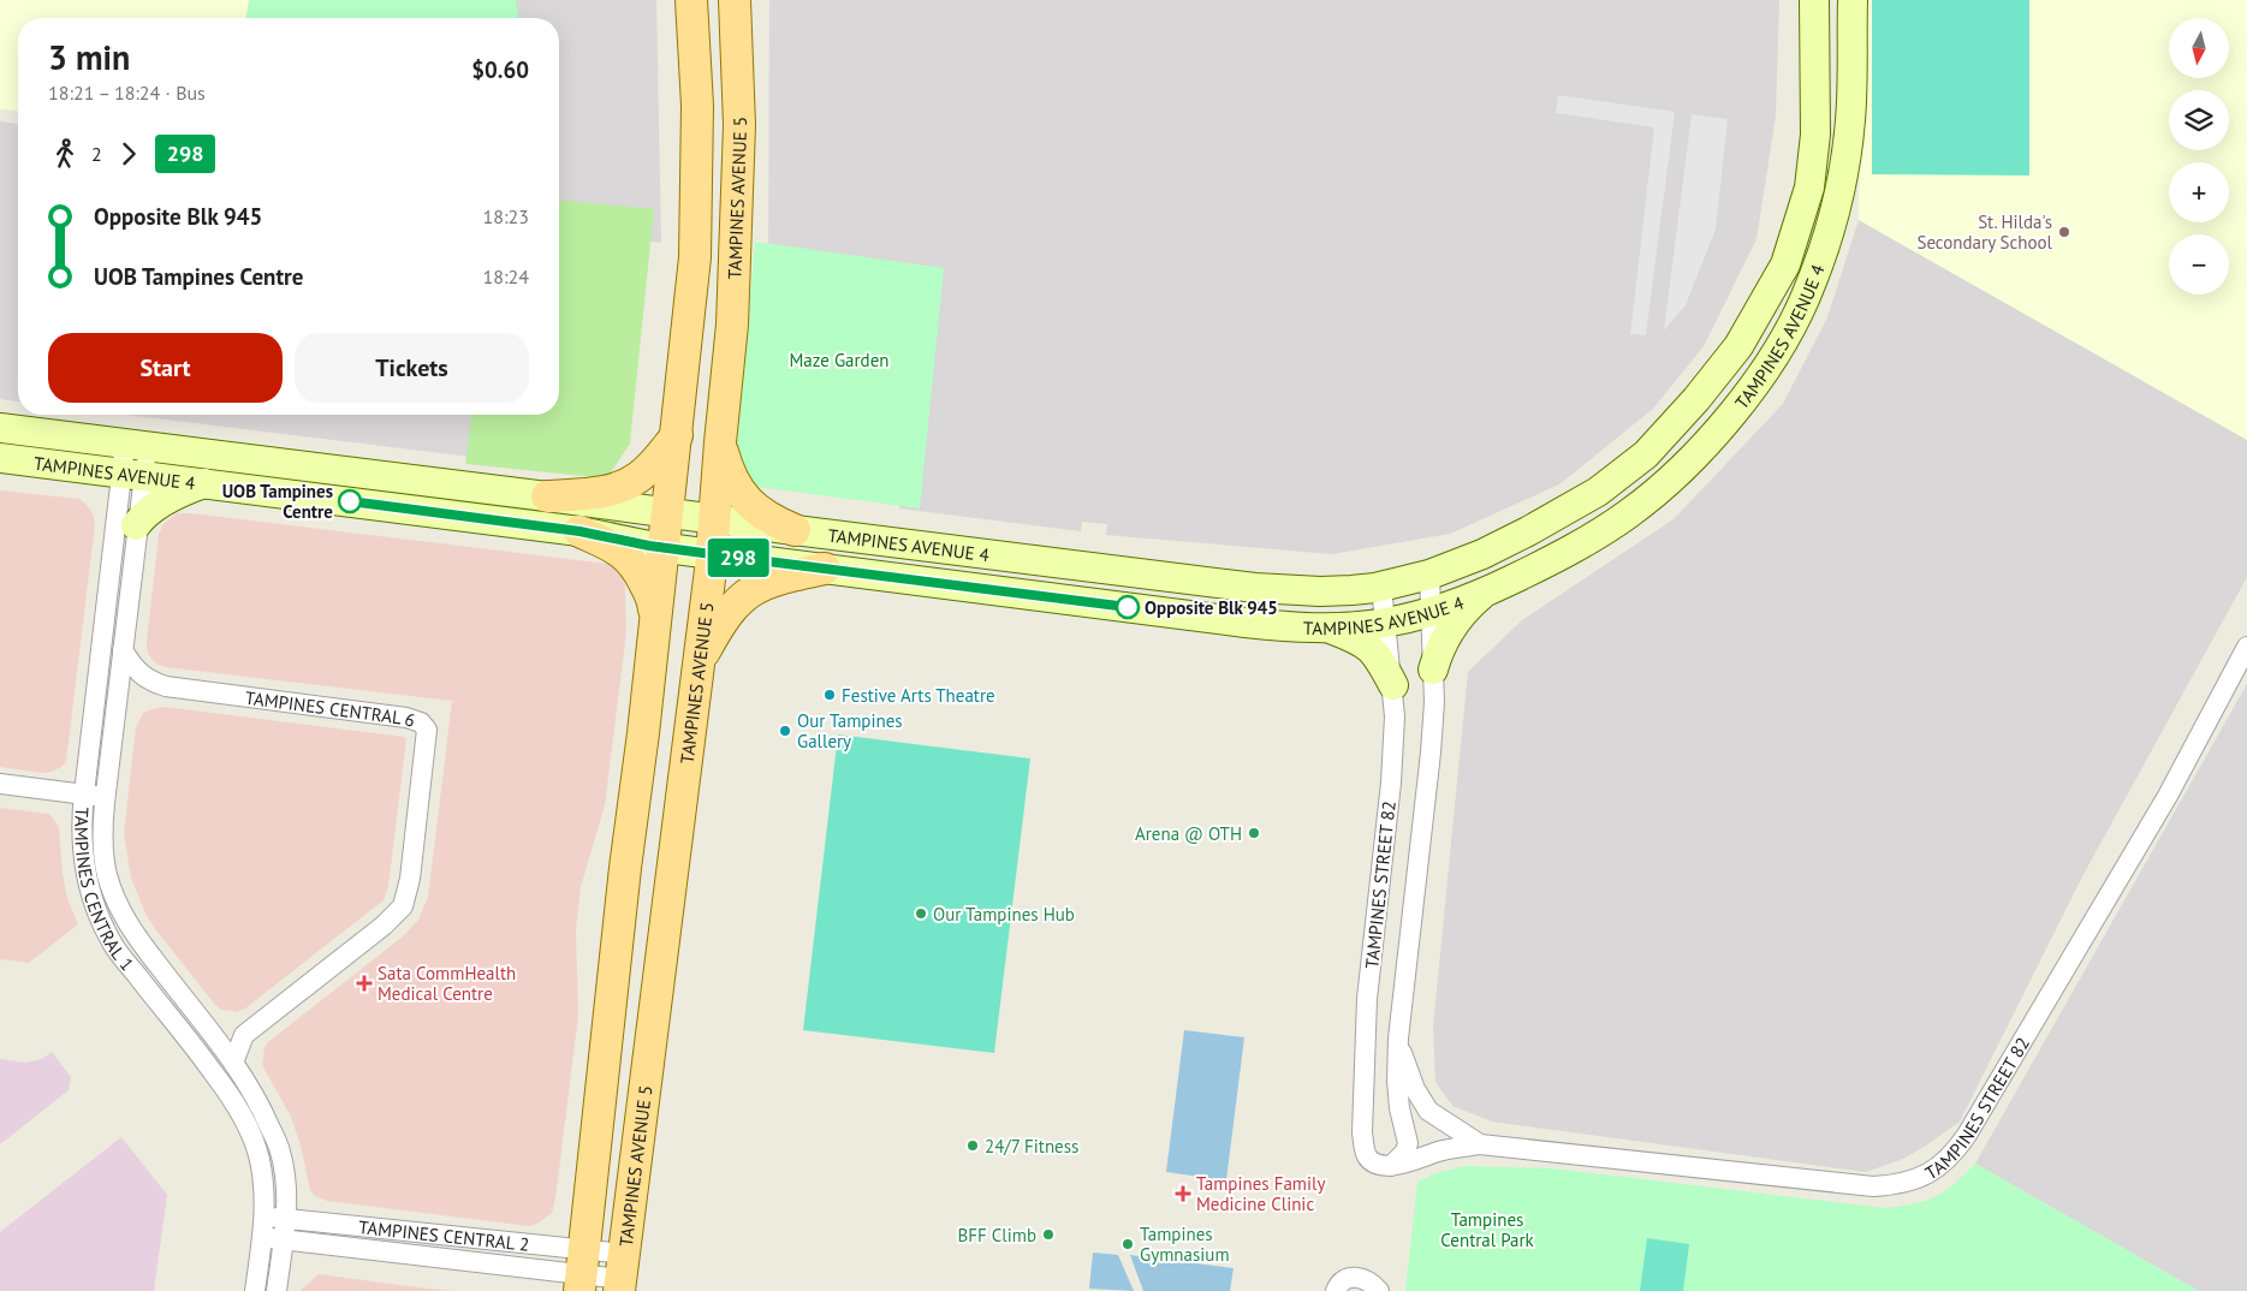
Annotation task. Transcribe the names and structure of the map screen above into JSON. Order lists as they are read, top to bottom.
{
  "streets": {
    "main road": ["TAMPINES AVENUE 5", "TAMPINES AVENUE 4"],
    "street": [
      "TAMPINES CENTRAL 6",
      "TAMPINES STREET 82",
      "TAMPINES CENTRAL 1",
      "TAMPINES CENTRAL 2"
    ]
  },
  "crossings": [
    ["TAMPINES AVENUE 5", "TAMPINES AVENUE 4"],
    ["TAMPINES AVENUE 5", "TAMPINES CENTRAL 2"],
    ["TAMPINES AVENUE 4", "TAMPINES STREET 82"],
    ["TAMPINES AVENUE 4", "TAMPINES CENTRAL 1"],
    ["TAMPINES CENTRAL 6", "TAMPINES CENTRAL 1"],
    ["TAMPINES CENTRAL 1", "TAMPINES CENTRAL 2"]
  ],
  "parks": ["Maze Garden", "Tampines Central Park"],
  "places": {
    "other": [
      "St. Hilda's Secondary School",
      "UOB Tampines Centre",
      "Opposite Blk 945",
      "Festive Arts Theatre",
      "Our Tampines Gallery",
      "Arena @ OTH",
      "Our Tampines Hub",
      "24/7 Fitness",
      "BFF Climb",
      "Tampines Gymnasium"
    ],
    "health": ["Sata CommHealth Medical Centre", "Tampines Family Medicine Clinic"]
  },
  "lines": ["bus line 298"],
  "north": "bottom",
  "page": {
    "on_map": "298",
    "map_buttons": ["+", "−"],
    "heading": ["3 min", "18:21 – 18:24 · Bus", "$0.60"],
    "legs": ["2", "298"],
    "list": [
      {
        "name": "Opposite Blk 945",
        "value": "18:23"
      },
      {
        "name": "UOB Tampines Centre",
        "value": "18:24"
      }
    ],
    "buttons": ["Start", "Tickets"]
  }
}
